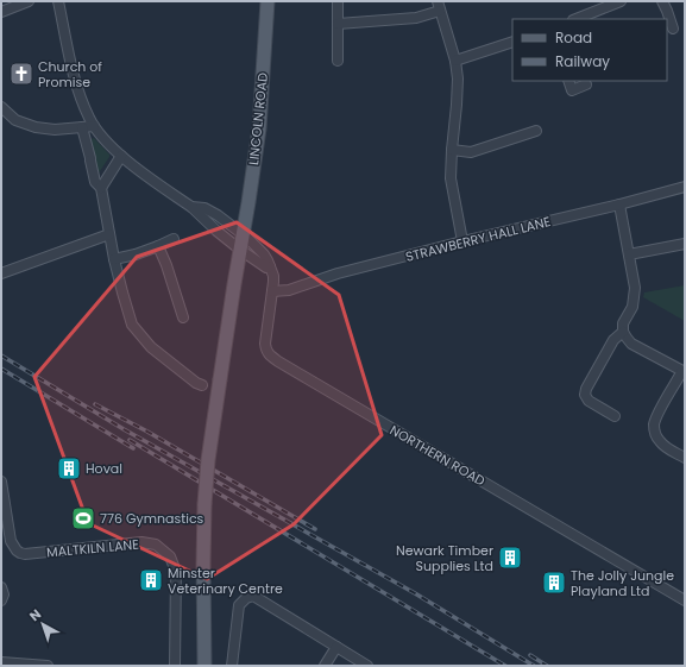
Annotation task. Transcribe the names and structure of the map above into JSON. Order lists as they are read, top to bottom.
{
  "streets": {
    "main road": ["LINCOLN ROAD"],
    "street": ["STRAWBERRY HALL LANE", "NORTHERN ROAD", "MALTKILN LANE"]
  },
  "crossings": [
    ["LINCOLN ROAD", "NORTHERN ROAD"],
    ["STRAWBERRY HALL LANE", "NORTHERN ROAD"]
  ],
  "places": {
    "church": ["Church of Promise"],
    "building": [
      "Hoval",
      "Newark Timber Supplies Ltd",
      "Minster Veterinary Centre",
      "The Jolly Jungle Playland Ltd"
    ],
    "sports": ["776 Gymnastics"]
  },
  "legend": ["Road", "Railway"],
  "north": "top left"
}
